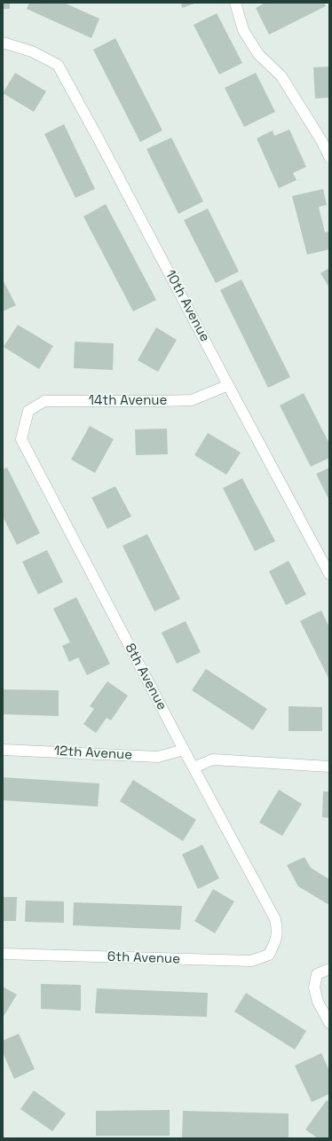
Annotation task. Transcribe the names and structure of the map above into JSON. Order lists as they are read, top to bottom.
{
  "streets": {
    "street": [
      "10th Avenue",
      "14th Avenue",
      "8th Avenue",
      "12th Avenue",
      "6th Avenue"
    ]
  },
  "crossings": [
    ["10th Avenue", "14th Avenue"],
    ["14th Avenue", "8th Avenue"],
    ["8th Avenue", "12th Avenue"],
    ["8th Avenue", "6th Avenue"]
  ]
}
